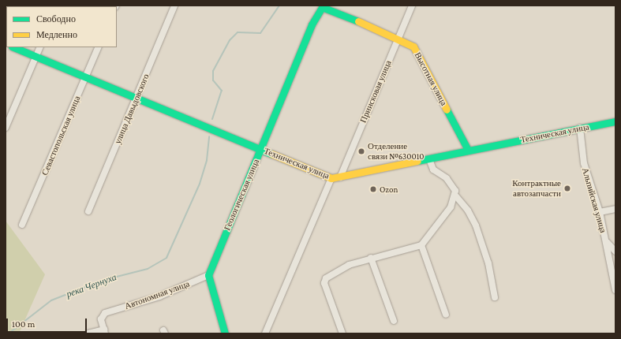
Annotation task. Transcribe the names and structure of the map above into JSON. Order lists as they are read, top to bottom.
{
  "streets": {
    "street": [
      "Высотная улица",
      "Приисковая улица",
      "улица Давыдовского",
      "Техническая улица",
      "Севастопольская улица",
      "Геологическая улица",
      "Альпийская улица",
      "Автономная улица"
    ]
  },
  "crossings": [
    ["Высотная улица", "Приисковая улица"],
    ["Высотная улица", "Техническая улица"],
    ["Высотная улица", "Геологическая улица"],
    ["Приисковая улица", "Техническая улица"],
    ["улица Давыдовского", "Техническая улица"],
    ["Техническая улица", "Севастопольская улица"],
    ["Техническая улица", "Геологическая улица"],
    ["Техническая улица", "Альпийская улица"],
    ["Геологическая улица", "Автономная улица"]
  ],
  "water": ["река Чернуха"],
  "places": ["Отделение связи №630010", "Контрактные автозапчасти", "Ozon"],
  "legend": ["Свободно", "Медленно"],
  "scale_bar": "100 m"
}
